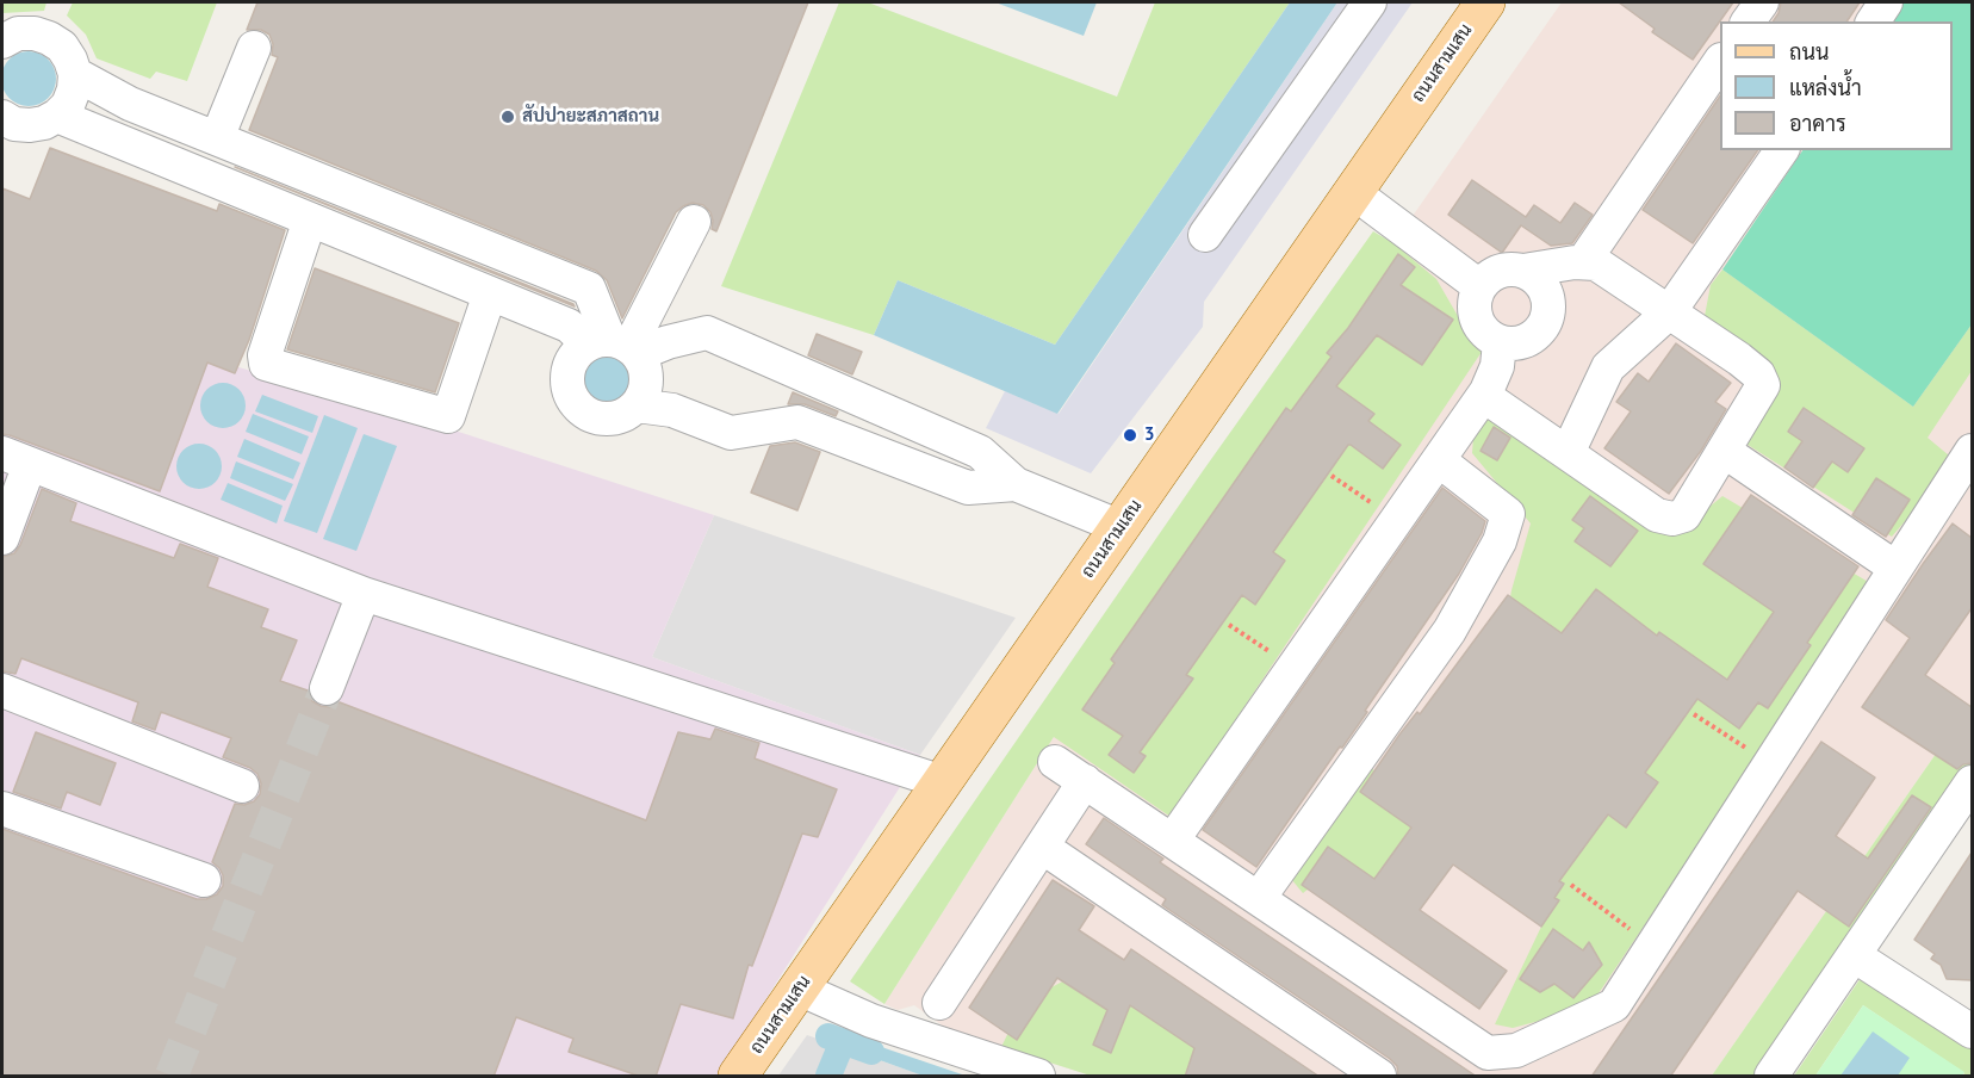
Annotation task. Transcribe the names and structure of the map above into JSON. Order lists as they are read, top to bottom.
{
  "streets": {
    "main road": ["ถนนสามเสน"]
  },
  "places": ["สัปปายะสภาสถาน", "3"],
  "legend": ["ถนน", "แหล่งน้ำ", "อาคาร"]
}
